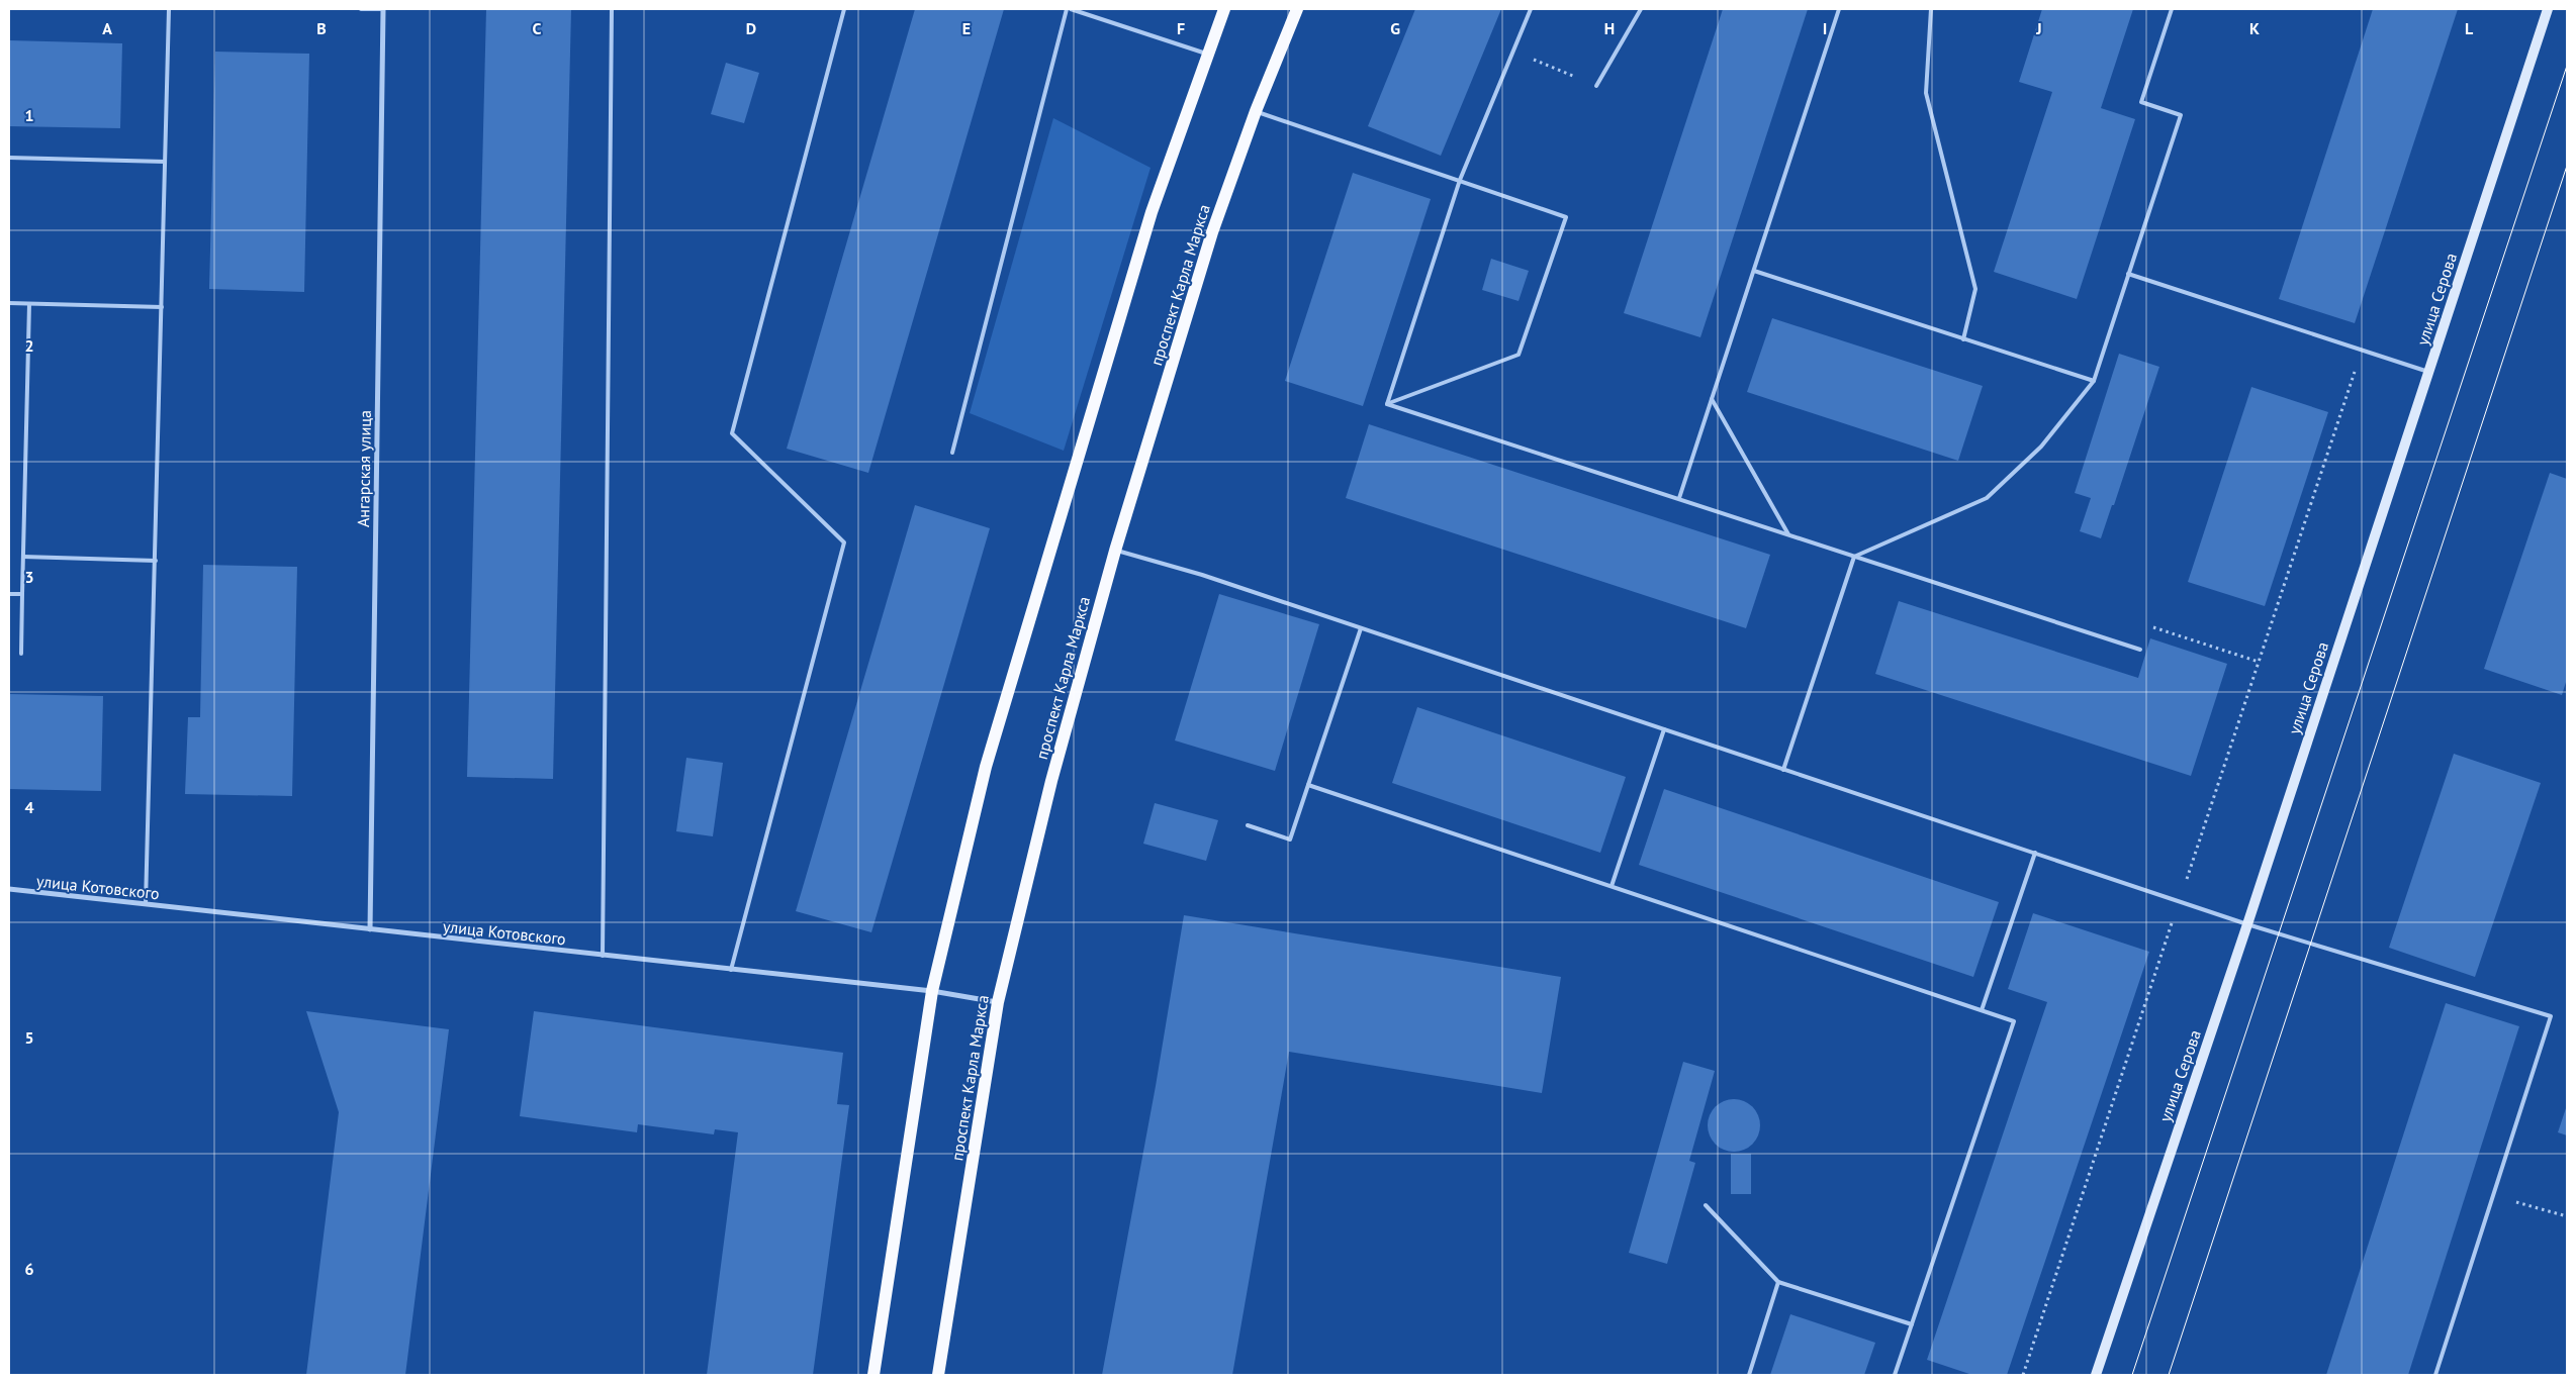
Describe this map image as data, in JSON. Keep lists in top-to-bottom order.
{
  "streets": {
    "main road": ["проспект Карла Маркса"],
    "street": ["улица Серова", "Ангарская улица", "улица Котовского"]
  },
  "crossings": [
    ["проспект Карла Маркса", "улица Котовского"],
    ["Ангарская улица", "улица Котовского"]
  ],
  "grid": {
    "columns": [
      "A",
      "B",
      "C",
      "D",
      "E",
      "F",
      "G",
      "H",
      "I",
      "J",
      "K",
      "L"
    ],
    "rows": [
      "1",
      "2",
      "3",
      "4",
      "5",
      "6"
    ]
  }
}
